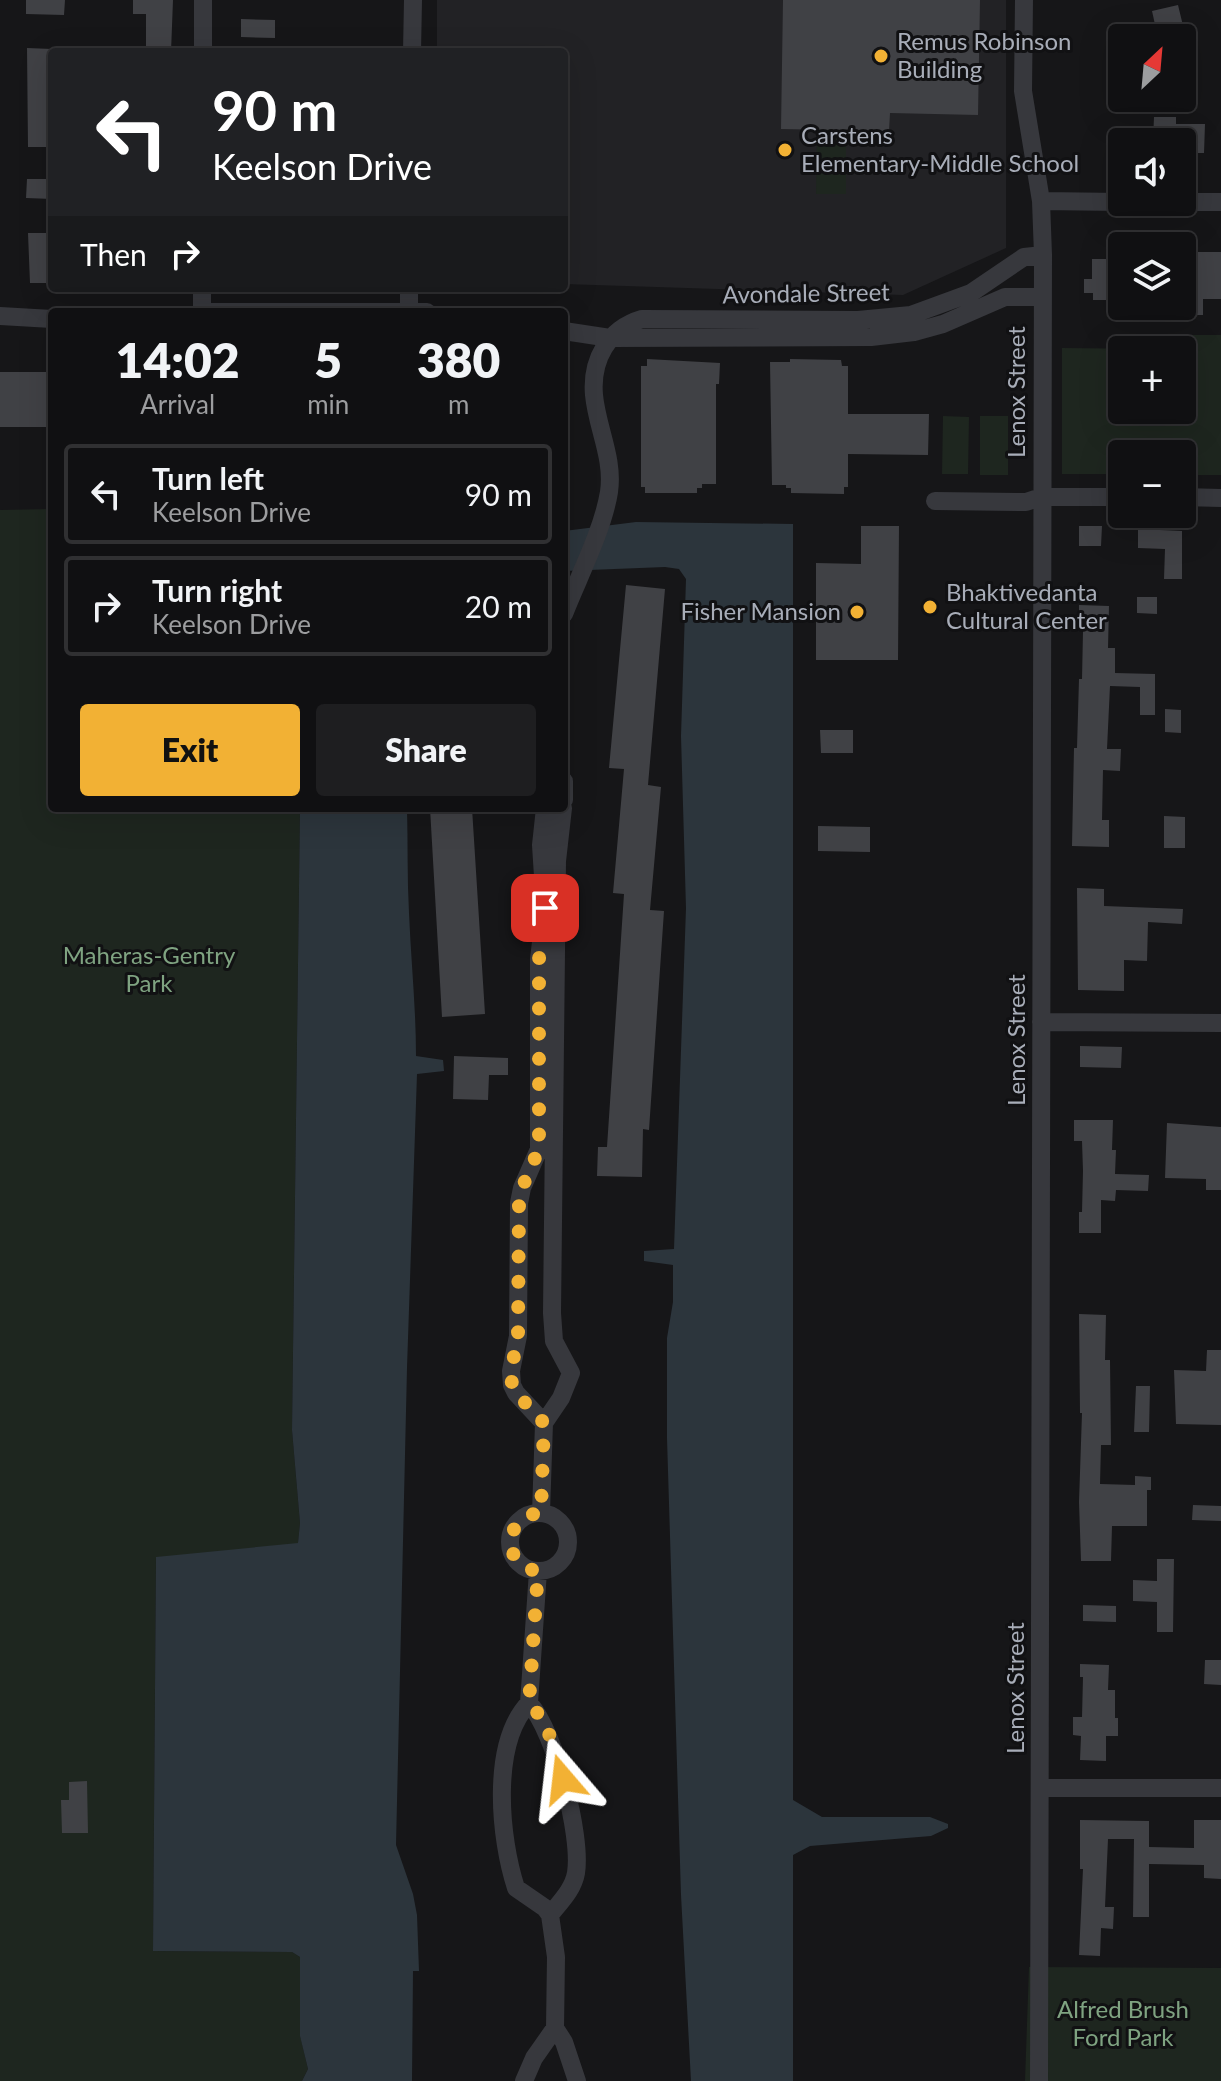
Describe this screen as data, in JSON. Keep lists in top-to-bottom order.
{
  "streets": {
    "street": ["Avondale Street", "Lenox Street"]
  },
  "crossings": [
    ["Avondale Street", "Lenox Street"]
  ],
  "parks": ["Maheras-Gentry Park", "Alfred Brush Ford Park"],
  "places": [
    "Remus Robinson Building",
    "Carstens Elementary-Middle School",
    "Bhaktivedanta Cultural Center",
    "Fisher Mansion"
  ],
  "north": "top right",
  "page": {
    "map_buttons": ["+", "−"],
    "turn": ["90 m", "Keelson Drive"],
    "then": "Then",
    "eta": [
      "14:02",
      "Arrival",
      "5",
      "min",
      "380",
      "m"
    ],
    "list": [
      {
        "name": "Turn left",
        "note": "Keelson Drive",
        "value": "90 m"
      },
      {
        "name": "Turn right",
        "note": "Keelson Drive",
        "value": "20 m"
      }
    ],
    "buttons": ["Exit", "Share"]
  }
}
